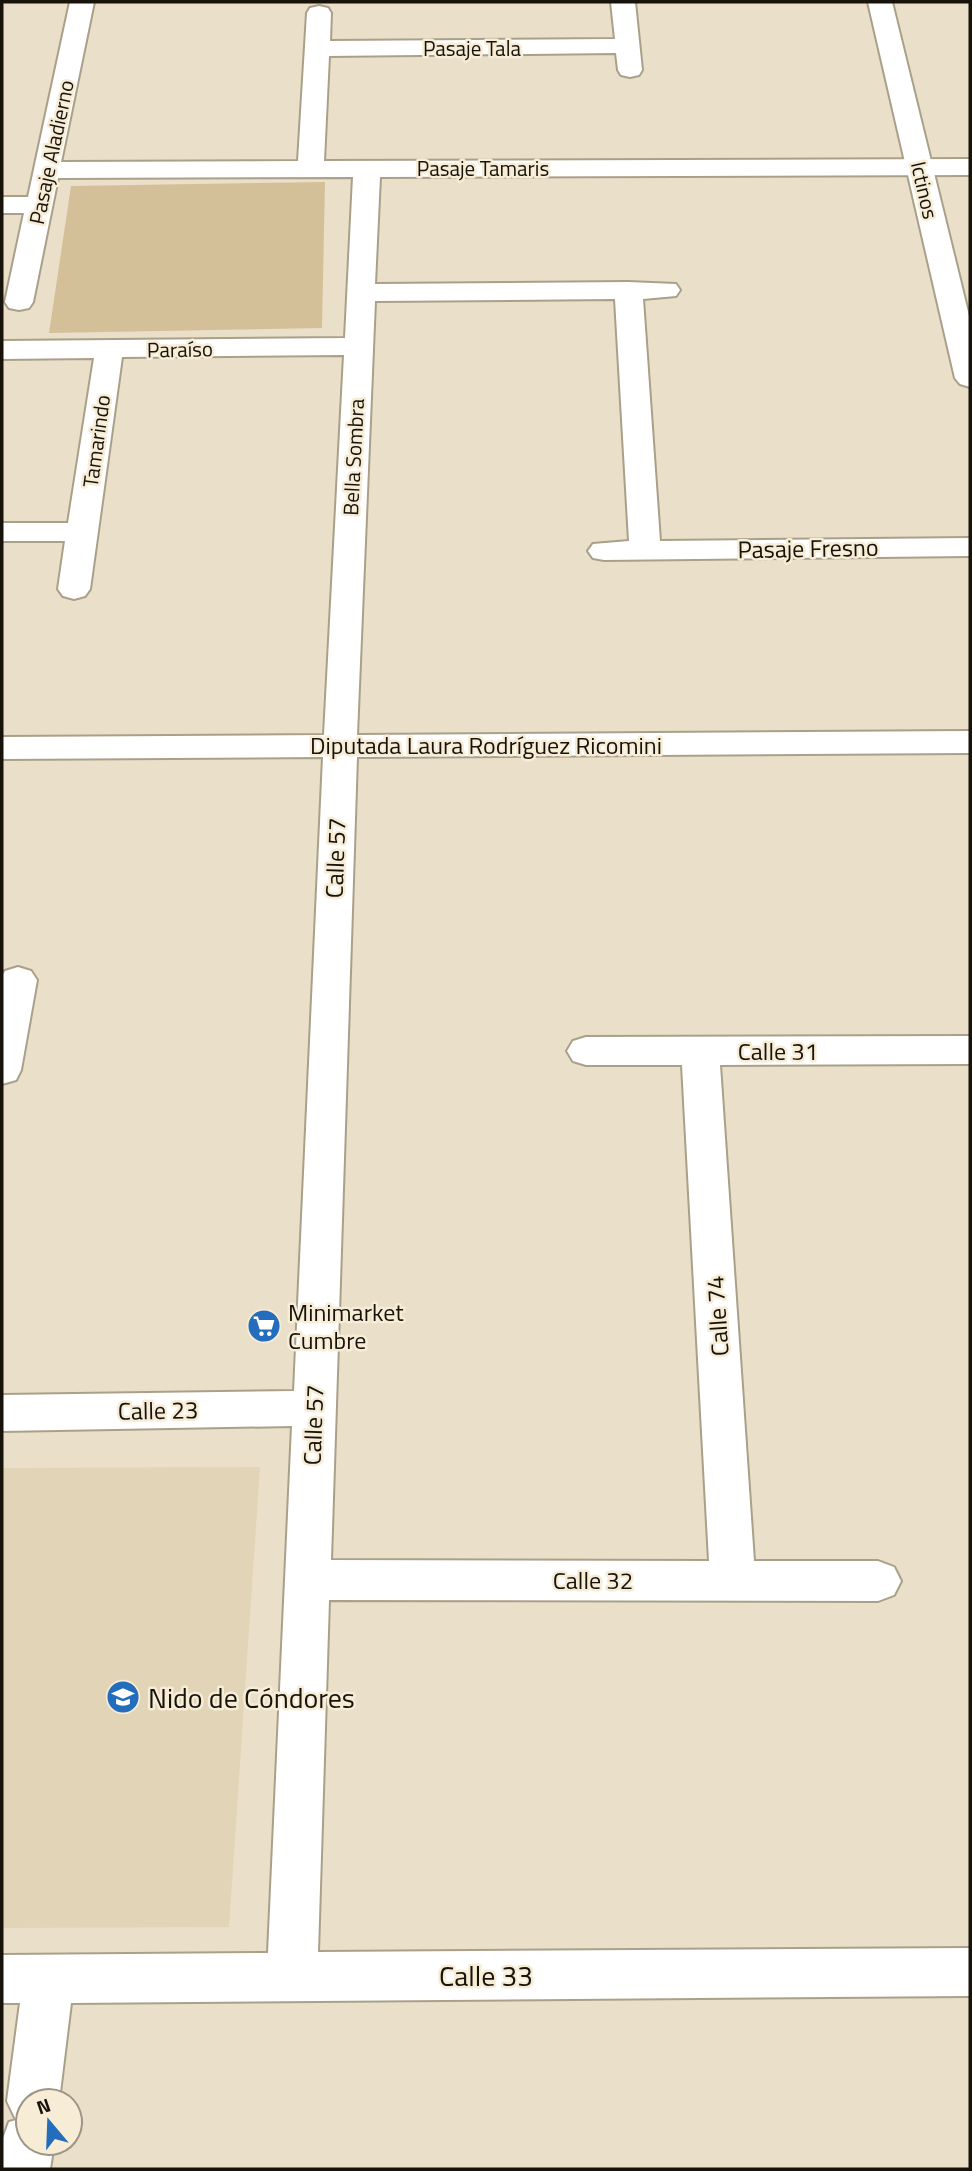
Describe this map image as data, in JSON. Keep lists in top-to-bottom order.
{
  "streets": {
    "street": [
      "Pasaje Tala",
      "Pasaje Aladierno",
      "Pasaje Tamaris",
      "Ictinos",
      "Paraíso",
      "Tamarindo",
      "Bella Sombra",
      "Pasaje Fresno",
      "Diputada Laura Rodríguez Ricomini",
      "Calle 57",
      "Calle 31",
      "Calle 74",
      "Calle 23",
      "Calle 32",
      "Calle 33"
    ]
  },
  "crossings": [
    ["Pasaje Aladierno", "Pasaje Tamaris"],
    ["Pasaje Tamaris", "Ictinos"],
    ["Pasaje Tamaris", "Bella Sombra"],
    ["Paraíso", "Tamarindo"],
    ["Paraíso", "Bella Sombra"],
    ["Bella Sombra", "Diputada Laura Rodríguez Ricomini"],
    ["Bella Sombra", "Calle 57"],
    ["Diputada Laura Rodríguez Ricomini", "Calle 57"],
    ["Calle 57", "Calle 23"],
    ["Calle 57", "Calle 32"],
    ["Calle 57", "Calle 33"],
    ["Calle 31", "Calle 74"],
    ["Calle 74", "Calle 32"]
  ],
  "places": {
    "supermarket": ["Minimarket Cumbre"],
    "school or university": ["Nido de Cóndores"]
  },
  "north": "top"
}
